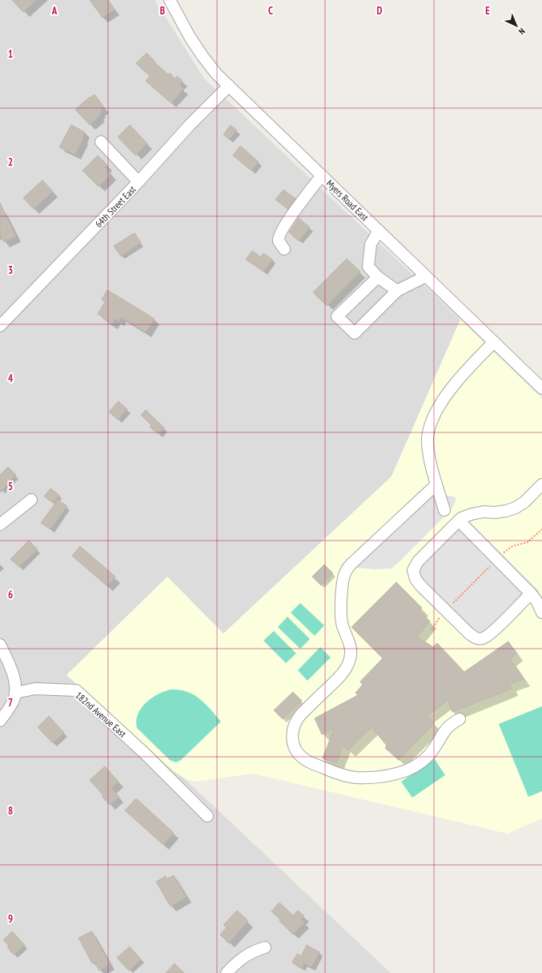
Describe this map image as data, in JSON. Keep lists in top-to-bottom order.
{
  "streets": {
    "street": ["Myers Road East", "64th Street East", "182nd Avenue East"]
  },
  "crossings": [
    ["Myers Road East", "64th Street East"]
  ],
  "north": "bottom right",
  "grid": {
    "columns": [
      "A",
      "B",
      "C",
      "D",
      "E"
    ],
    "rows": [
      "1",
      "2",
      "3",
      "4",
      "5",
      "6",
      "7",
      "8",
      "9"
    ]
  }
}
